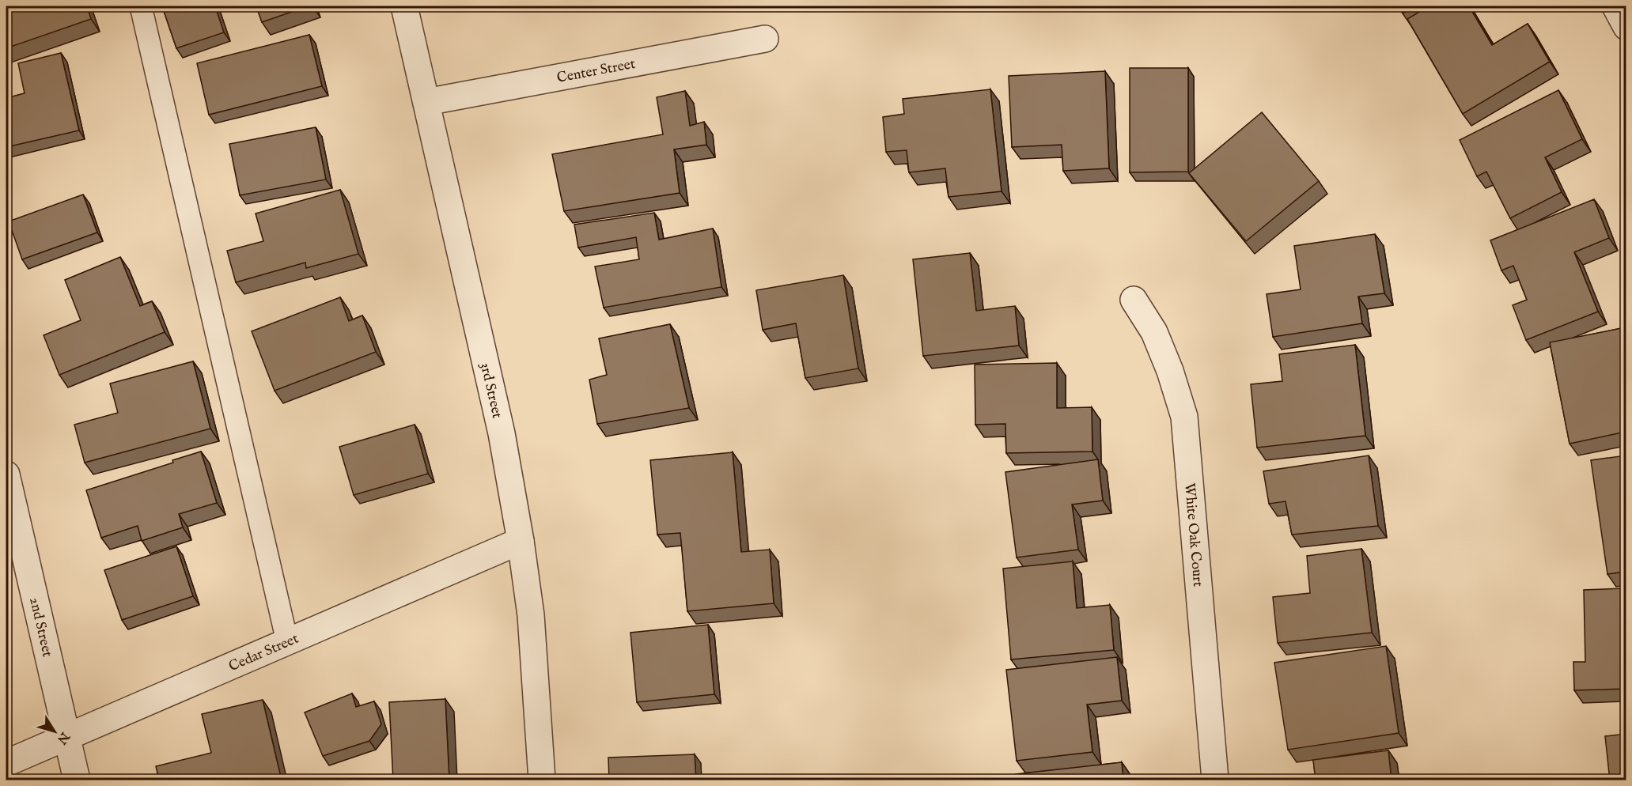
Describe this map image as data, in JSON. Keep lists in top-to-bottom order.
{
  "streets": {
    "street": [
      "Center Street",
      "3rd Street",
      "White Oak Court",
      "2nd Street",
      "Cedar Street"
    ]
  },
  "crossings": [
    ["Center Street", "3rd Street"],
    ["3rd Street", "Cedar Street"],
    ["2nd Street", "Cedar Street"]
  ],
  "north": "bottom right"
}
